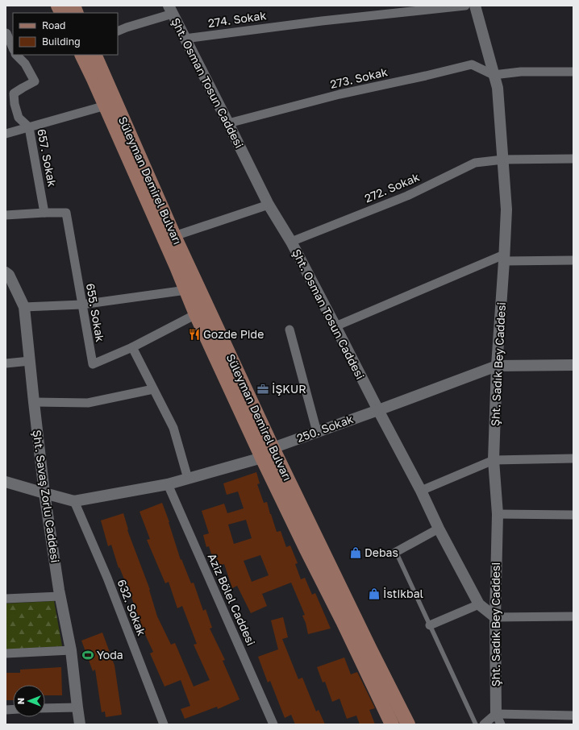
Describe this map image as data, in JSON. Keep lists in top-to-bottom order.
{
  "streets": {
    "main road": ["Süleyman Demirel Bulvarı"],
    "street": [
      "274. Sokak",
      "273. Sokak",
      "Şht. Osman Tosun Caddesi",
      "657. Sokak",
      "272. Sokak",
      "655. Sokak",
      "Şht. Sadık Bey Caddesi",
      "250. Sokak",
      "Şht. Savaş Zorlu Caddesi",
      "Aziz Bölel Caddesi",
      "632. Sokak"
    ]
  },
  "crossings": [
    ["274. Sokak", "Şht. Osman Tosun Caddesi"],
    ["273. Sokak", "Şht. Osman Tosun Caddesi"],
    ["273. Sokak", "Şht. Sadık Bey Caddesi"],
    ["Şht. Osman Tosun Caddesi", "272. Sokak"],
    ["Şht. Osman Tosun Caddesi", "Şht. Sadık Bey Caddesi"],
    ["Şht. Osman Tosun Caddesi", "250. Sokak"],
    ["657. Sokak", "655. Sokak"],
    ["Süleyman Demirel Bulvarı", "655. Sokak"],
    ["Süleyman Demirel Bulvarı", "250. Sokak"],
    ["272. Sokak", "Şht. Sadık Bey Caddesi"],
    ["Şht. Sadık Bey Caddesi", "250. Sokak"],
    ["250. Sokak", "Aziz Bölel Caddesi"],
    ["250. Sokak", "632. Sokak"]
  ],
  "places": {
    "restaurant": ["Gozde Pide"],
    "office": ["İŞKUR"],
    "shop": ["Debas", "İstikbal"],
    "sports": ["Yoda"]
  },
  "legend": ["Road", "Building"],
  "north": "left"
}
